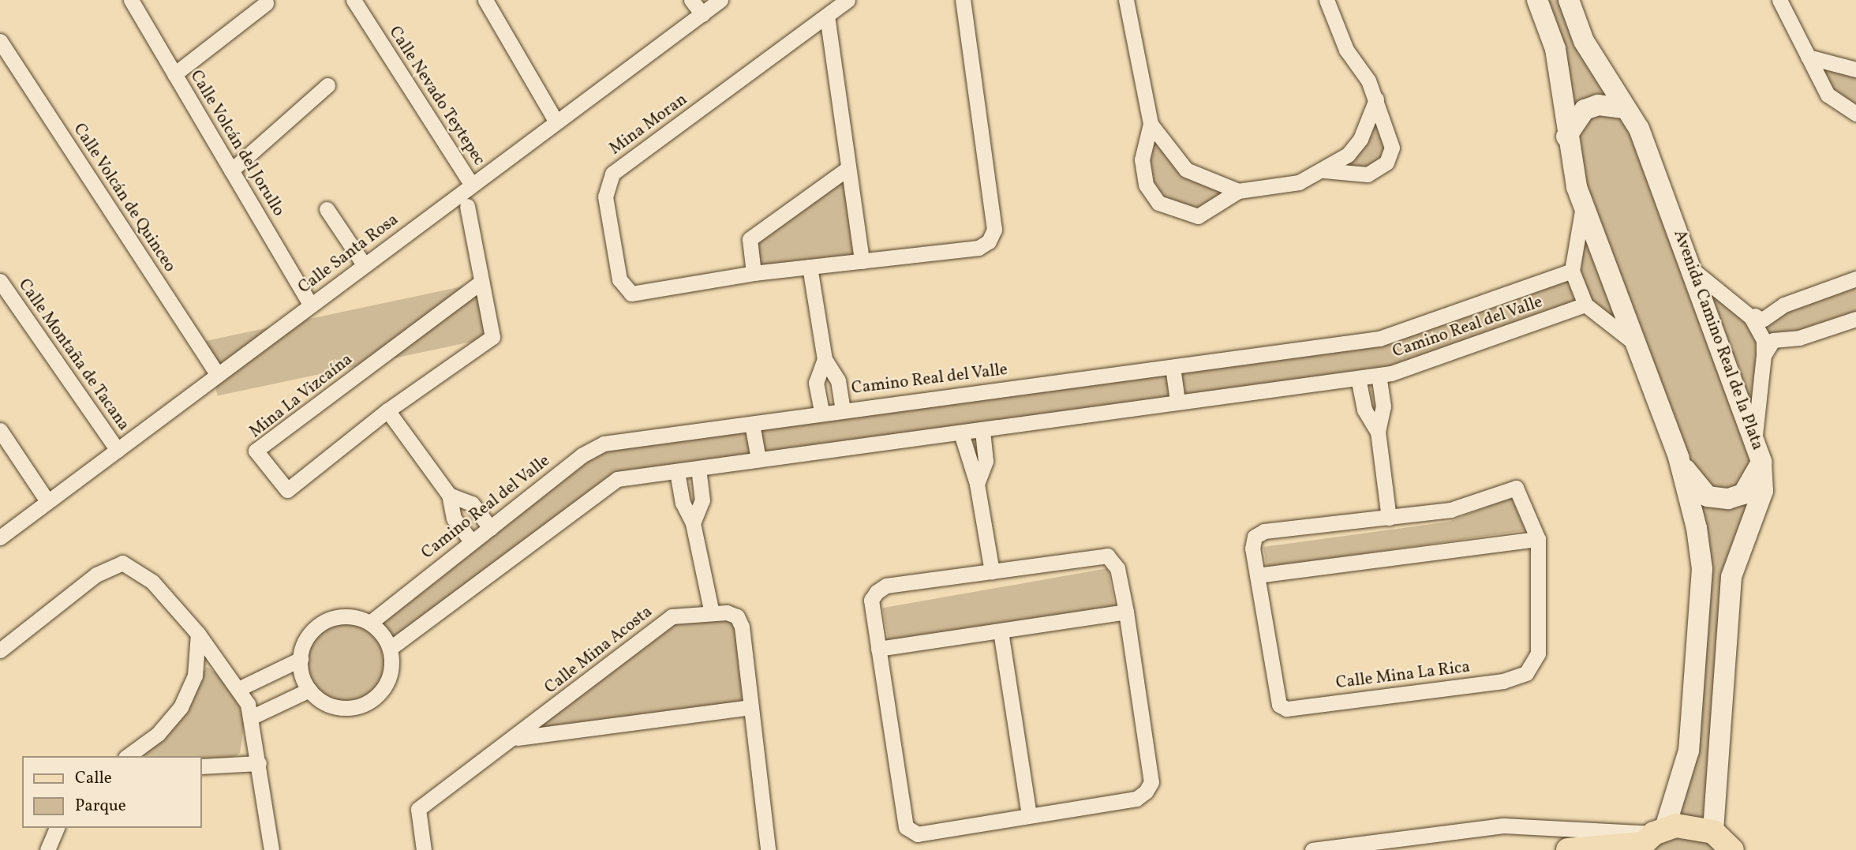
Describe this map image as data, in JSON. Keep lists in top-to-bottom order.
{
  "streets": {
    "main road": ["Avenida Camino Real de la Plata"],
    "street": [
      "Calle Nevado Teytepec",
      "Mina Moran",
      "Calle Volcán del Jorullo",
      "Calle Volcán de Quinceo",
      "Calle Santa Rosa",
      "Camino Real del Valle",
      "Calle Montaña de Tacana",
      "Mina La Vizcaína",
      "Calle Mina Acosta",
      "Calle Mina La Rica"
    ]
  },
  "crossings": [
    ["Calle Nevado Teytepec", "Calle Santa Rosa"],
    ["Calle Volcán del Jorullo", "Calle Santa Rosa"],
    ["Calle Volcán de Quinceo", "Calle Santa Rosa"],
    ["Calle Santa Rosa", "Calle Montaña de Tacana"]
  ],
  "legend": ["Calle", "Parque"]
}
